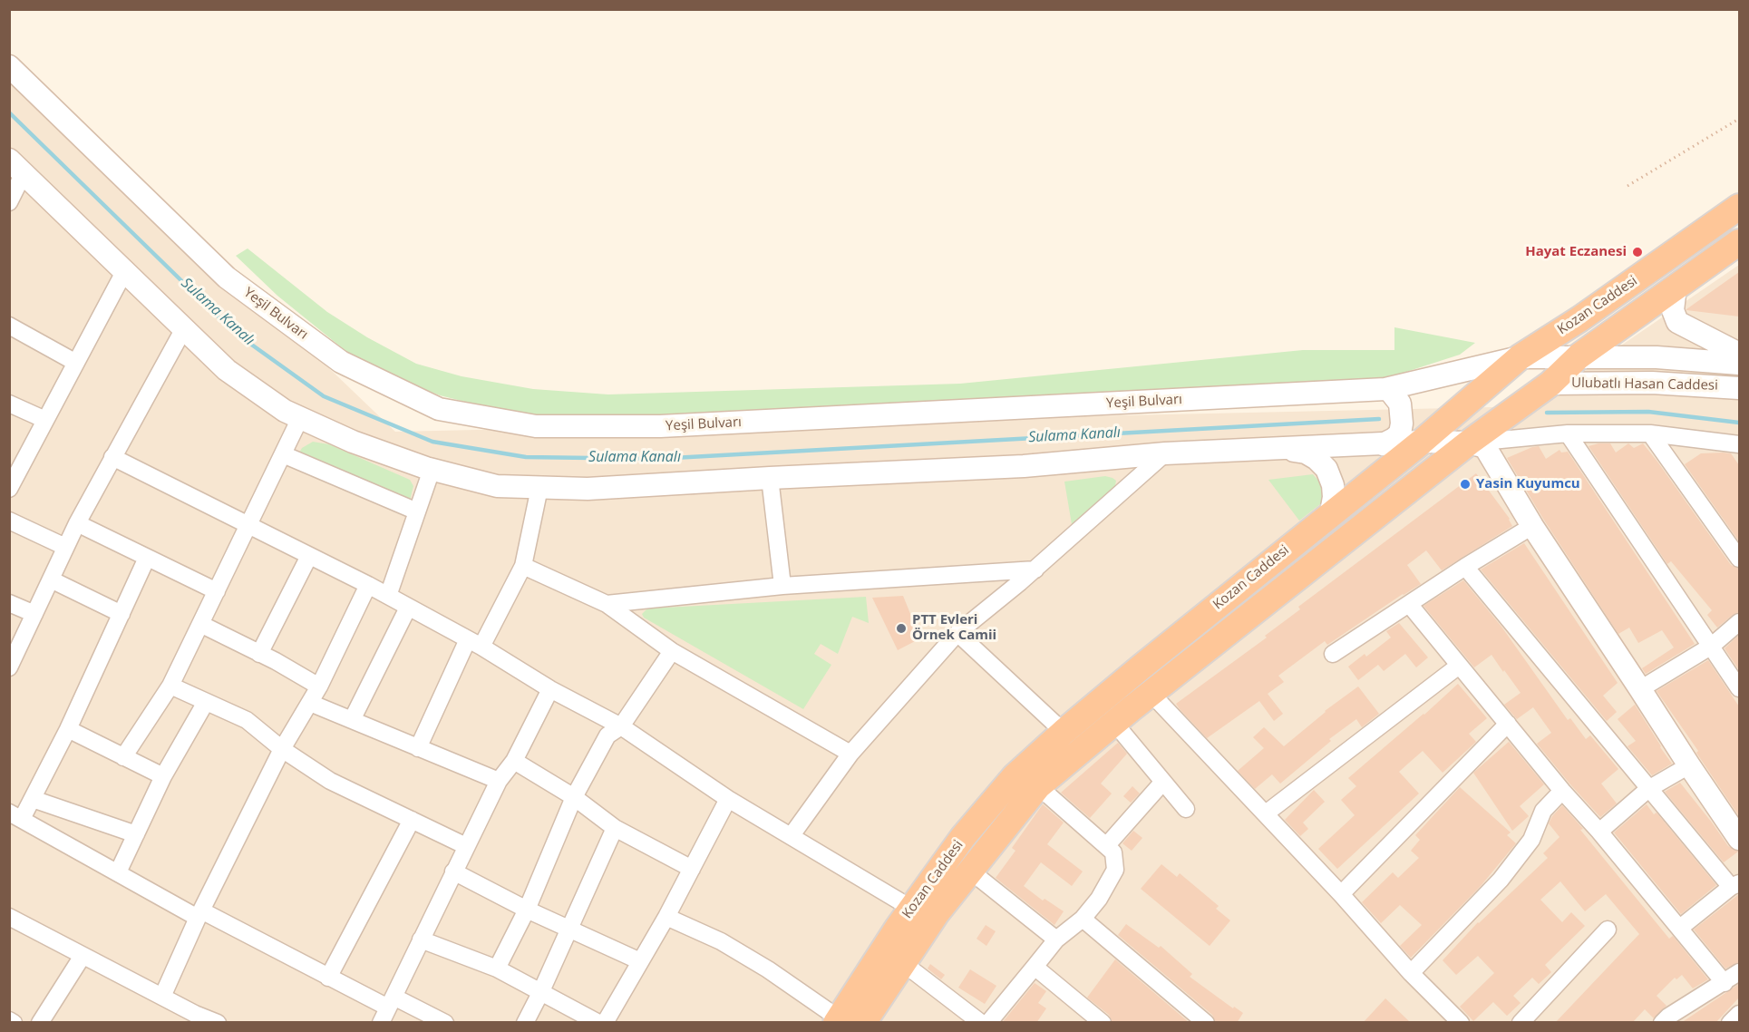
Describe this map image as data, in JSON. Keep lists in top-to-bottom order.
{
  "streets": {
    "highway": ["Kozan Caddesi"],
    "main road": ["Yeşil Bulvarı", "Ulubatlı Hasan Caddesi"]
  },
  "crossings": [
    ["Kozan Caddesi", "Yeşil Bulvarı"],
    ["Kozan Caddesi", "Ulubatlı Hasan Caddesi"]
  ],
  "water": ["Sulama Kanalı"],
  "places": ["Hayat Eczanesi", "Yasin Kuyumcu", "PTT Evleri Örnek Camii"]
}
